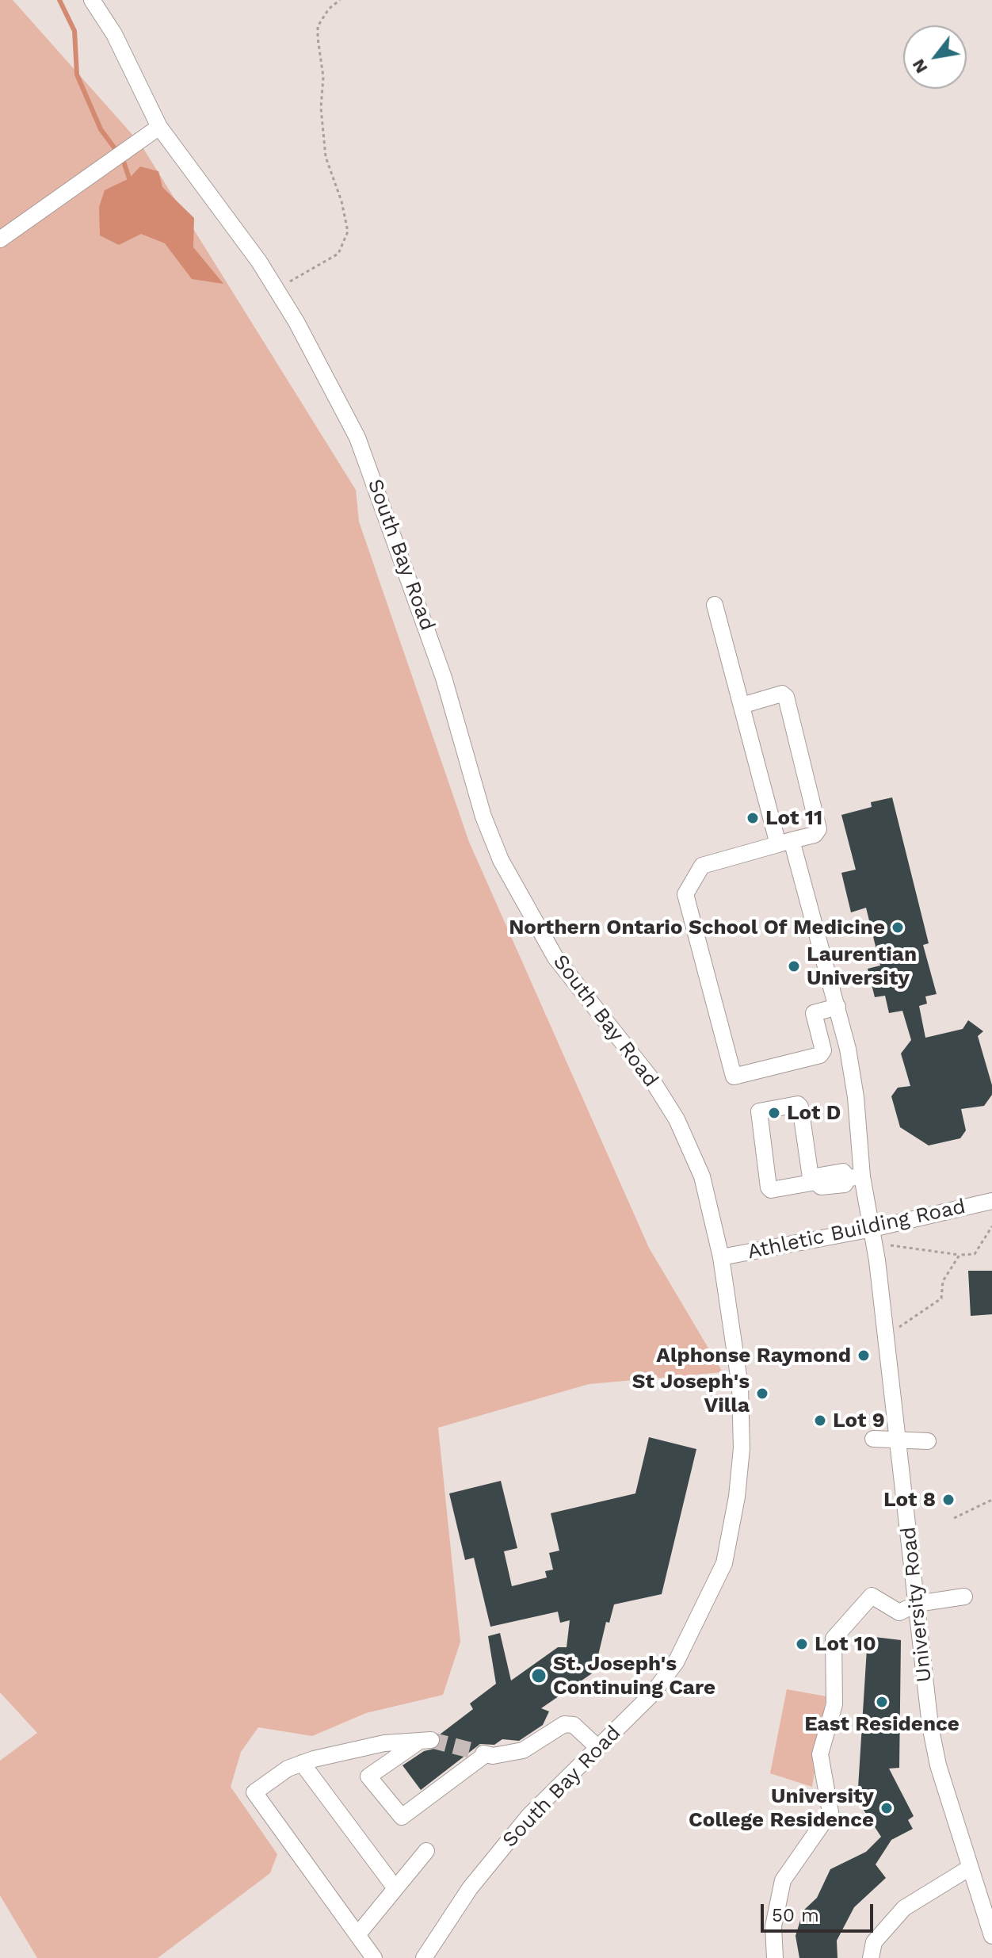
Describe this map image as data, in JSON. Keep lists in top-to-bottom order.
{
  "streets": {
    "street": ["South Bay Road", "Athletic Building Road", "University Road"]
  },
  "crossings": [
    ["South Bay Road", "Athletic Building Road"],
    ["Athletic Building Road", "University Road"]
  ],
  "places": [
    "Lot 11",
    "Northern Ontario School Of Medicine",
    "Laurentian University",
    "Lot D",
    "Alphonse Raymond",
    "St Joseph's Villa",
    "Lot 9",
    "Lot 8",
    "Lot 10",
    "St. Joseph's Continuing Care",
    "East Residence",
    "University College Residence"
  ],
  "scale_bar": "50 m",
  "north": "bottom left"
}
